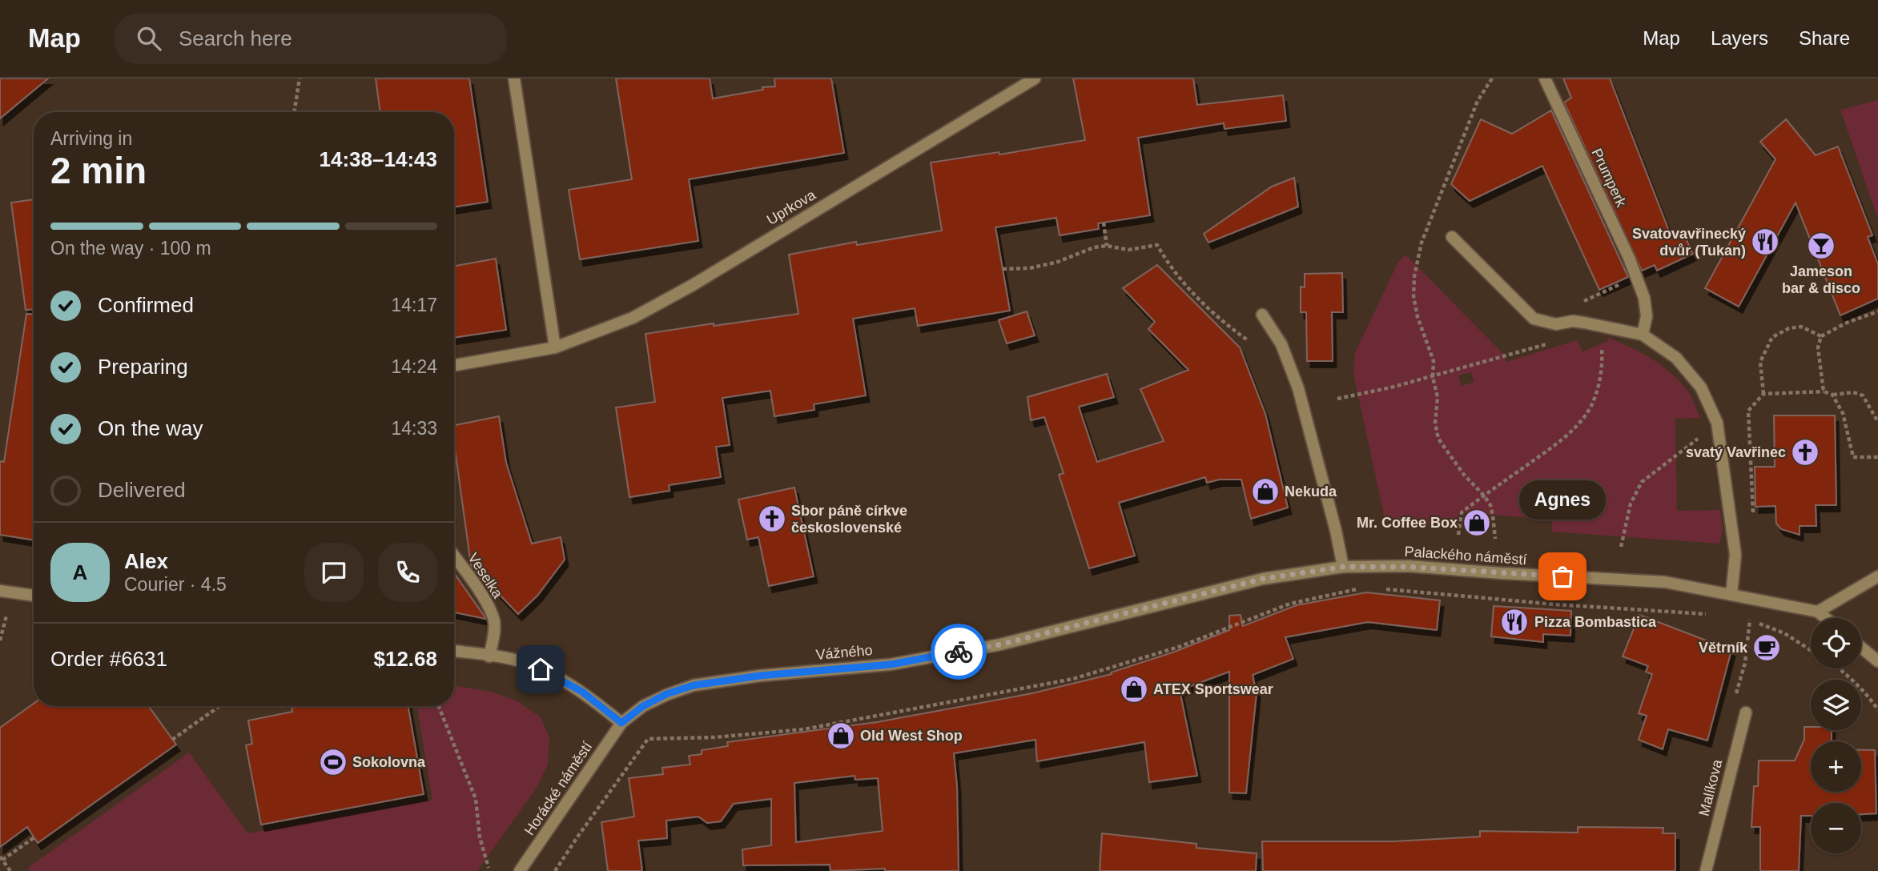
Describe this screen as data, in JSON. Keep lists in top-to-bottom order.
{
  "streets": {
    "street": [
      "Prumperk",
      "Uprkova",
      "Palackého náměstí",
      "Veselka",
      "Vážného",
      "Malíkova",
      "Horácké náměstí"
    ]
  },
  "crossings": [
    ["Palackého náměstí", "Vážného"],
    ["Vážného", "Horácké náměstí"]
  ],
  "places": {
    "restaurant": ["Svatovavřinecký dvůr (Tukan)", "Pizza Bombastica"],
    "bar": ["Jameson bar & disco"],
    "church": ["svatý Vavřinec", "Sbor páně církve československé"],
    "shop": [
      "Nekuda",
      "Mr. Coffee Box",
      "ATEX Sportswear",
      "Old West Shop"
    ],
    "other": ["Agnes"],
    "cafe": ["Větrník"],
    "sports": ["Sokolovna"]
  },
  "page": {
    "header": "Map",
    "search": "Search here",
    "nav": ["Map", "Layers", "Share"],
    "heading": ["2 min", "Arriving in", "14:38–14:43"],
    "panel": [
      "Alex",
      "Courier · 4.5",
      "Order #6631",
      "$12.68"
    ],
    "bar": "On the way · 100 m",
    "list": [
      ["Confirmed", "14:17"],
      ["Preparing", "14:24"],
      ["On the way", "14:33"],
      "Delivered"
    ],
    "bubble": "Agnes",
    "round": "A",
    "map_buttons": ["+", "−"]
  }
}
